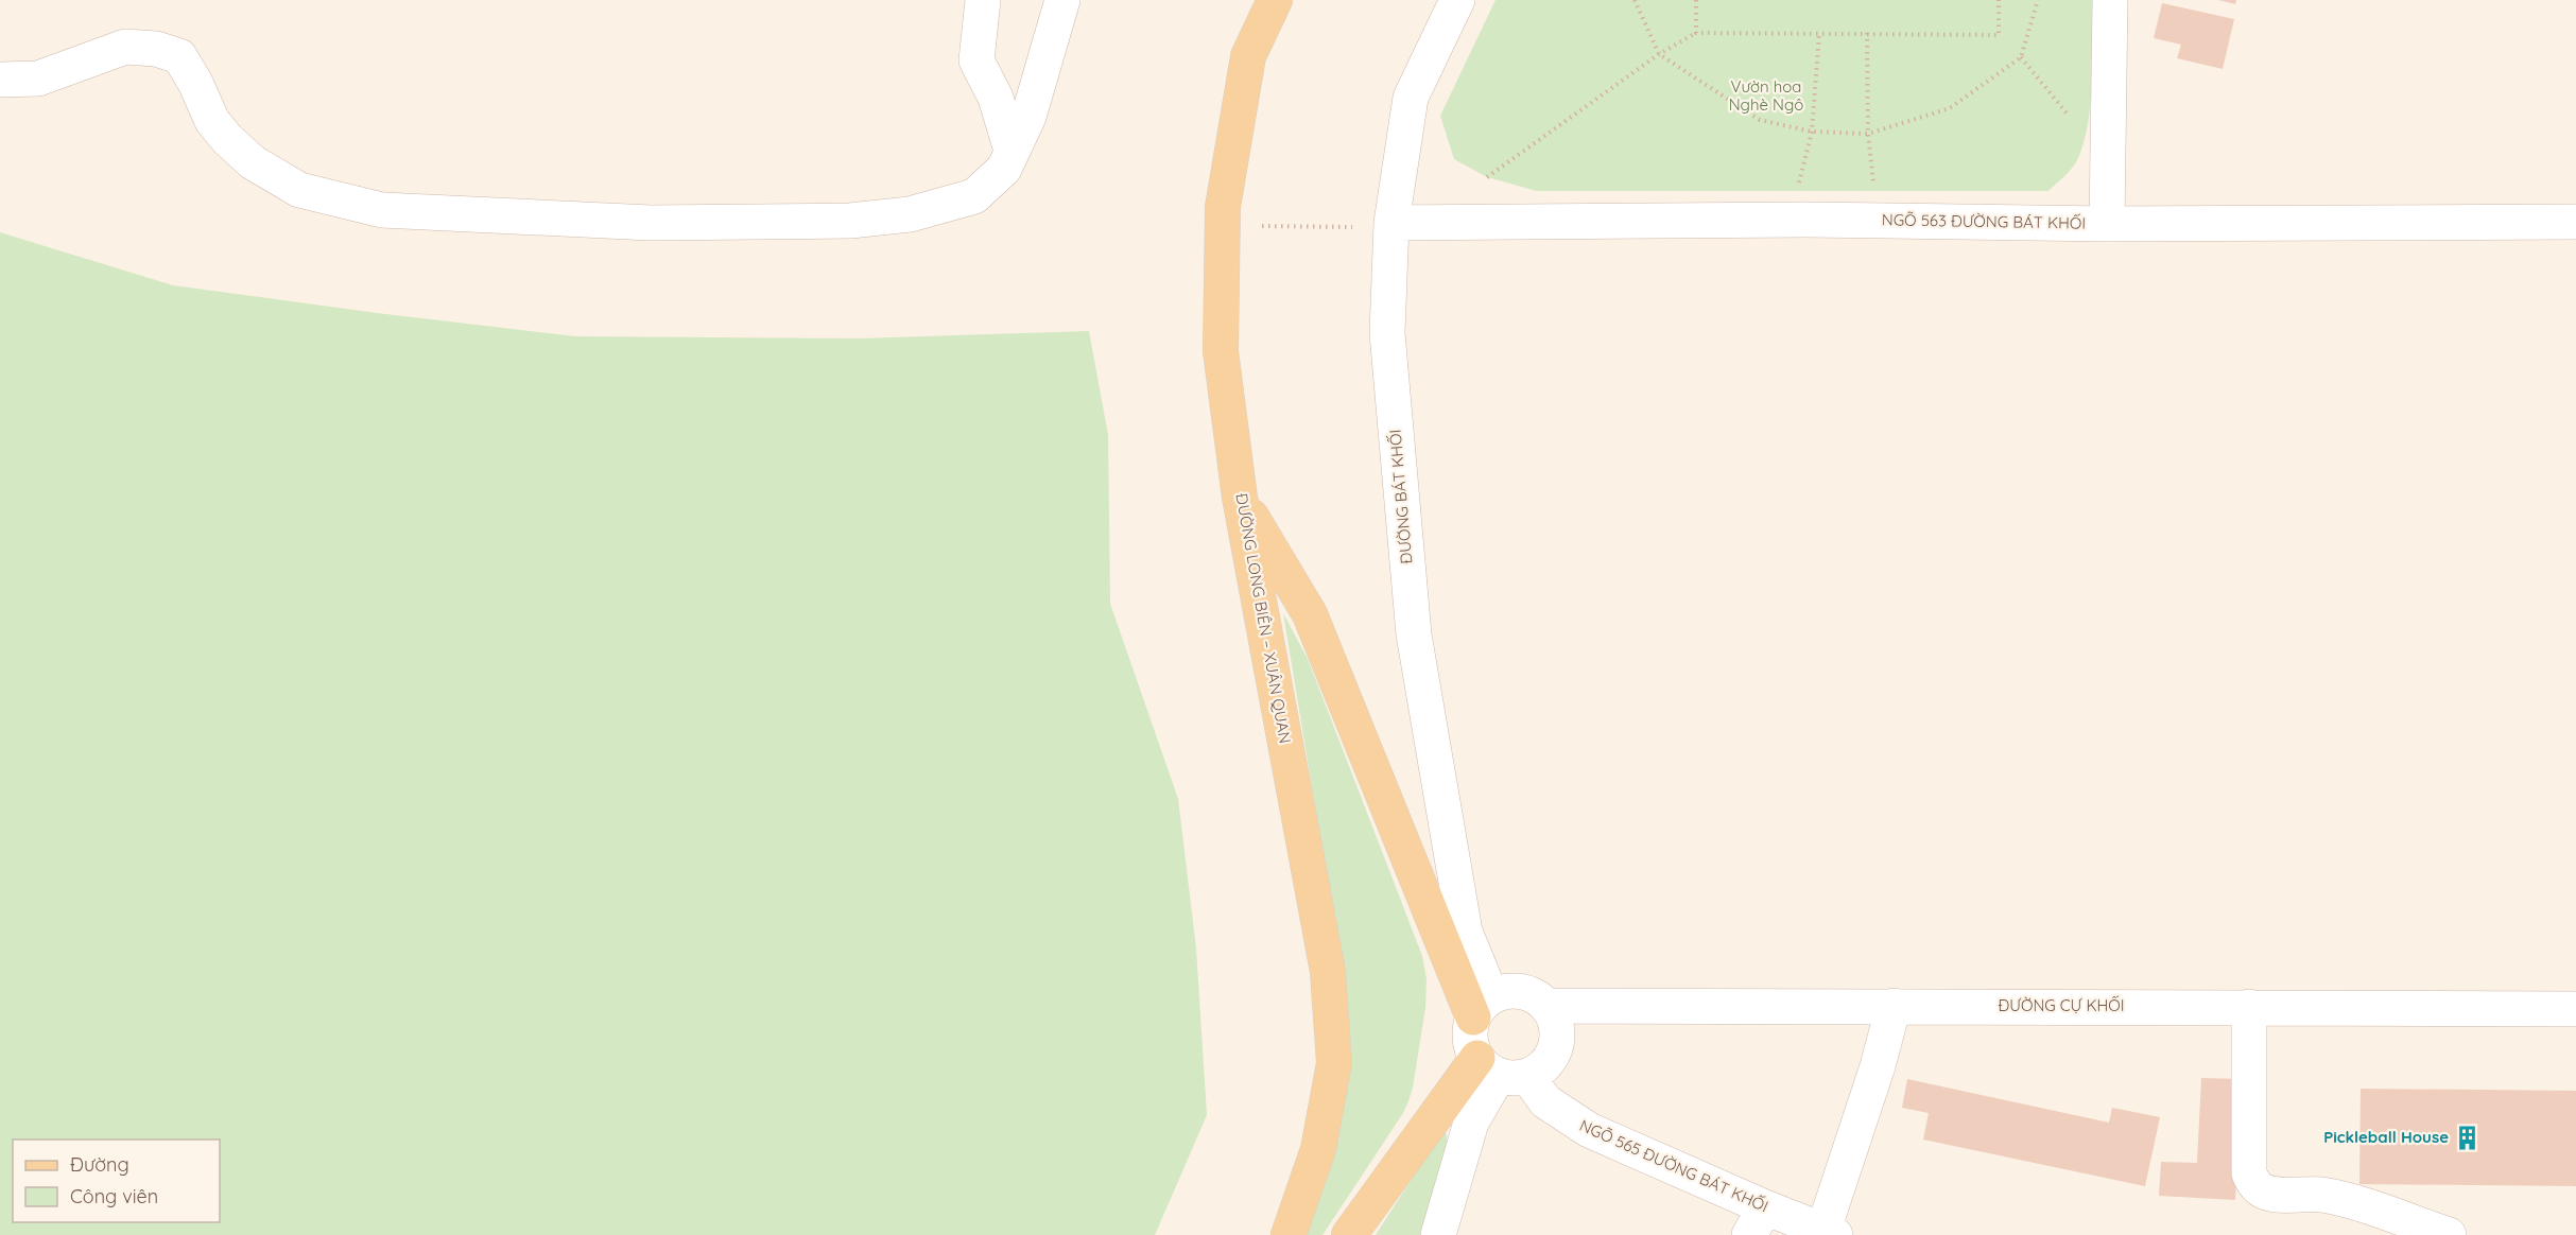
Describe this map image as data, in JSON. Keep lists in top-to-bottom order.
{
  "streets": {
    "main road": ["ĐƯỜNG LONG BIÊN – XUÂN QUAN"],
    "street": [
      "NGÕ 563 ĐƯỜNG BÁT KHỐI",
      "ĐƯỜNG BÁT KHỐI",
      "ĐƯỜNG CỰ KHỐI",
      "NGÕ 565 ĐƯỜNG BÁT KHỐI"
    ]
  },
  "crossings": [
    ["NGÕ 563 ĐƯỜNG BÁT KHỐI", "ĐƯỜNG BÁT KHỐI"],
    ["ĐƯỜNG BÁT KHỐI", "ĐƯỜNG CỰ KHỐI"],
    ["ĐƯỜNG BÁT KHỐI", "NGÕ 565 ĐƯỜNG BÁT KHỐI"],
    ["ĐƯỜNG CỰ KHỐI", "NGÕ 565 ĐƯỜNG BÁT KHỐI"]
  ],
  "parks": ["Vườn hoa Nghè Ngô"],
  "places": {
    "building": ["Pickleball House"]
  },
  "legend": ["Đường", "Công viên"]
}
